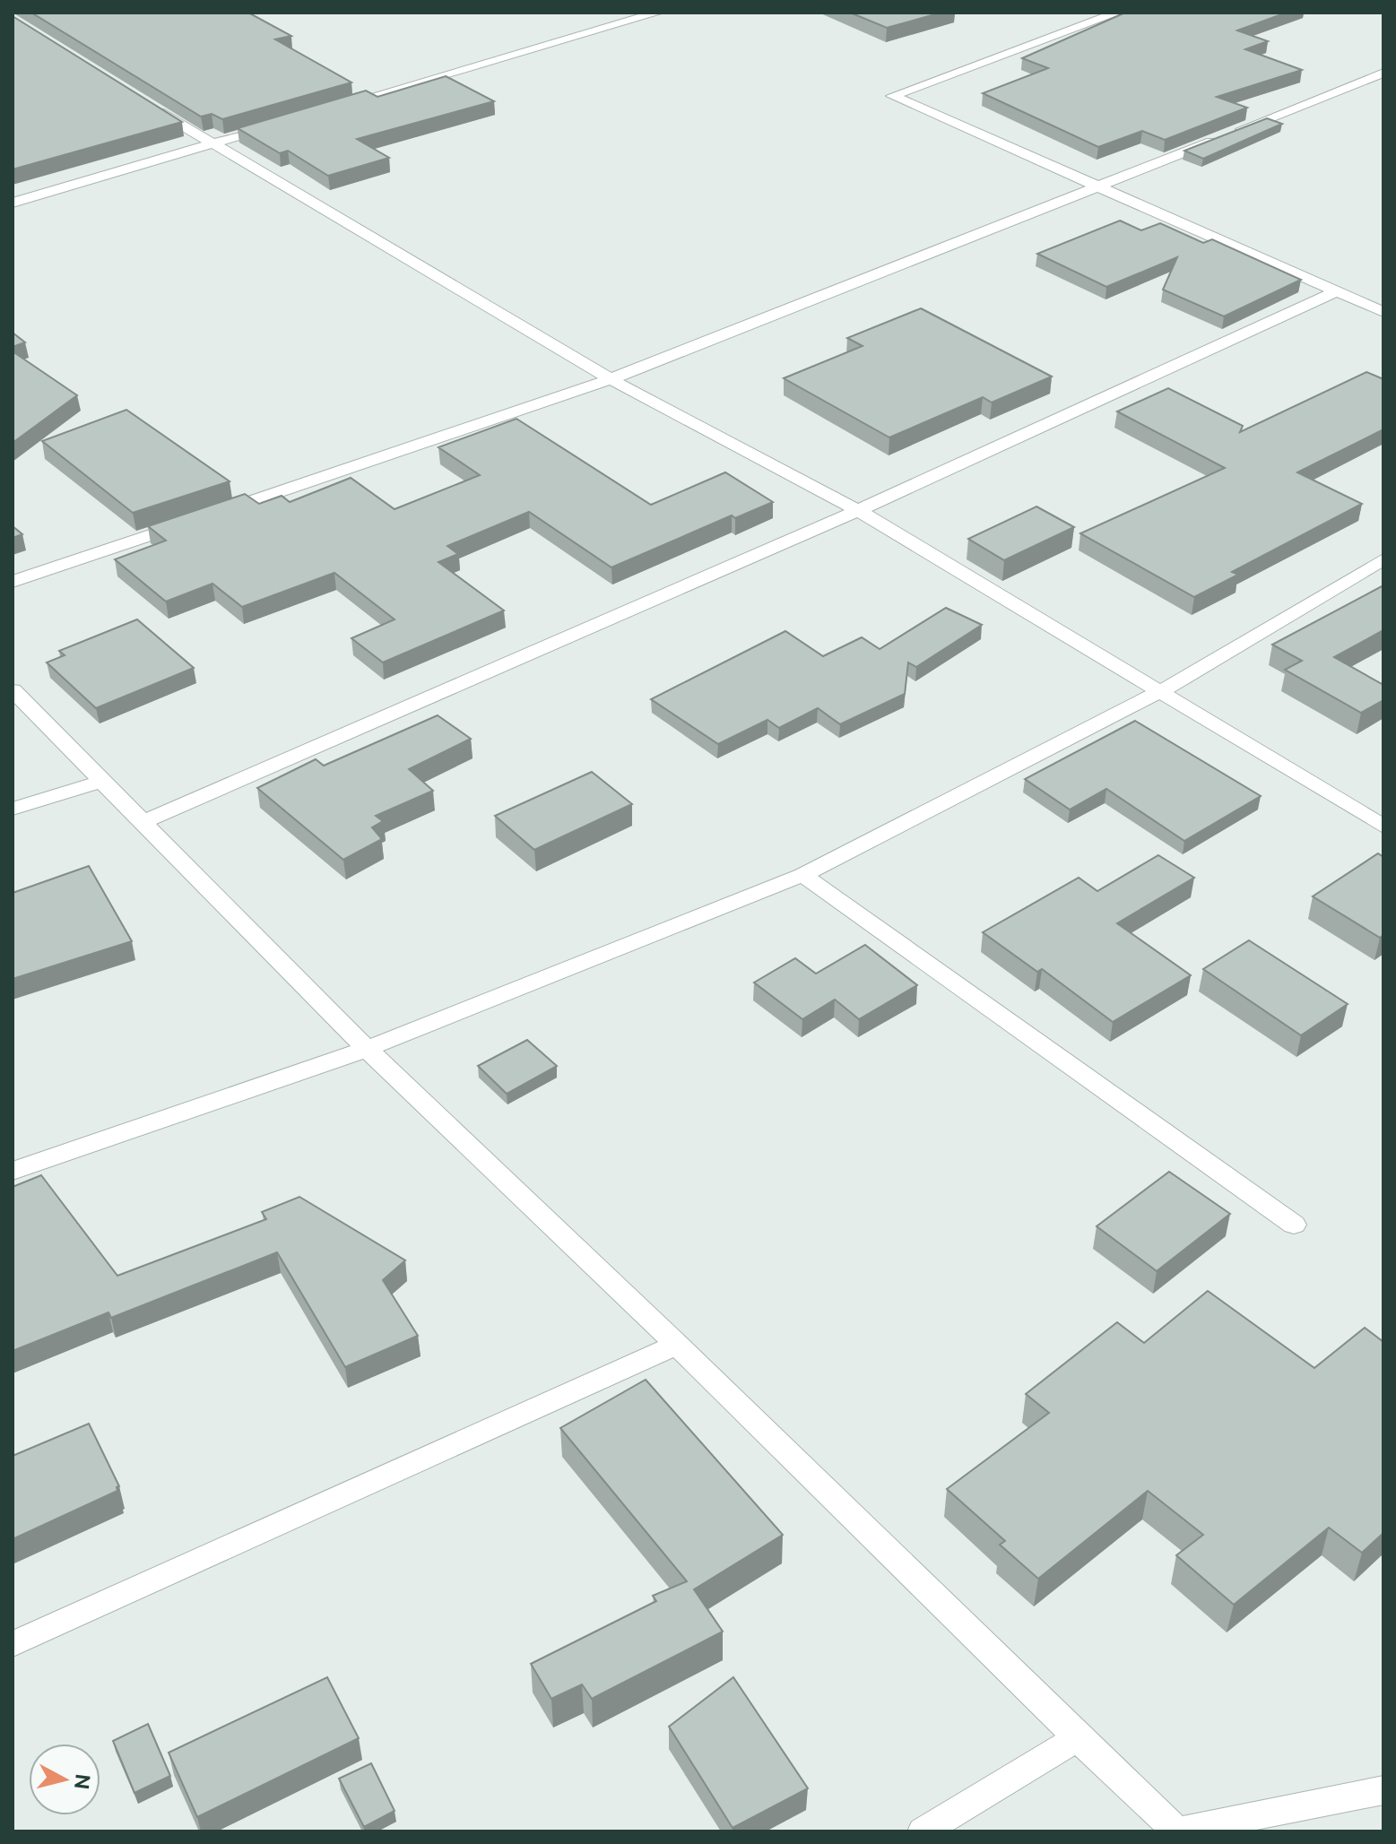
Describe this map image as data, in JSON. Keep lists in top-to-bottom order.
{
  "north": "right"
}
